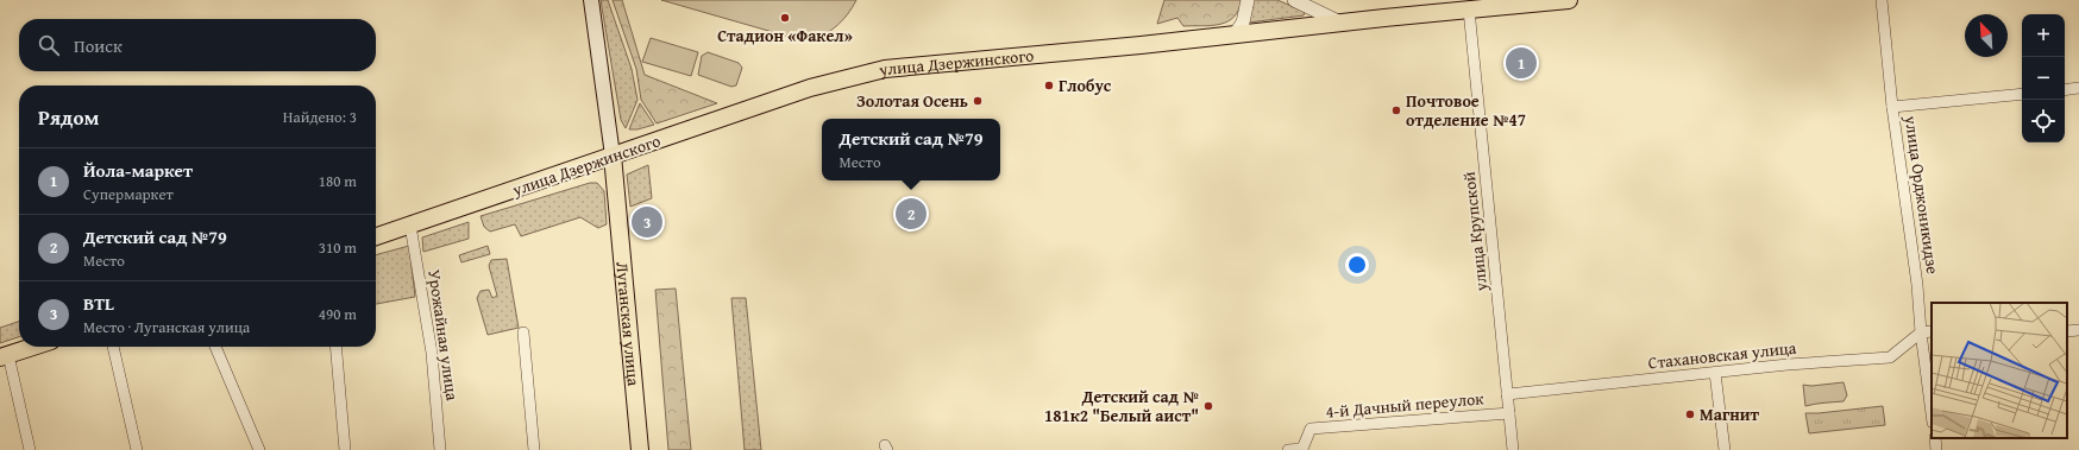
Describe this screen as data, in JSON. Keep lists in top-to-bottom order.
{
  "streets": {
    "main road": ["улица Дзержинского", "Луганская улица"],
    "street": [
      "улица Орджоникидзе",
      "улица Крупской",
      "Урожайная улица",
      "Стахановская улица",
      "4-й Дачный переулок"
    ]
  },
  "crossings": [
    ["улица Дзержинского", "улица Крупской"],
    ["улица Дзержинского", "Луганская улица"],
    ["улица Дзержинского", "Урожайная улица"],
    ["улица Орджоникидзе", "Стахановская улица"],
    ["улица Крупской", "Стахановская улица"],
    ["улица Крупской", "4-й Дачный переулок"]
  ],
  "places": [
    "Стадион «Факел»",
    "Глобус",
    "Золотая Осень",
    "Почтовое отделение №47",
    "Детский сад № 181к2 \"Белый аист\"",
    "Магнит"
  ],
  "north": "top left",
  "page": {
    "map_buttons": ["+", "−"],
    "search": "Поиск",
    "pins": ["1", "2", "3"],
    "heading": ["Рядом", "Найдено: 3"],
    "popup": ["Детский сад №79", "Место"],
    "list": [
      {
        "mark": "1",
        "name": "Йола-маркет",
        "note": "Супермаркет",
        "value": "180 m"
      },
      {
        "mark": "2",
        "name": "Детский сад №79",
        "note": "Место",
        "value": "310 m"
      },
      {
        "mark": "3",
        "name": "BTL",
        "note": "Место · Луганская улица",
        "value": "490 m"
      }
    ]
  }
}
